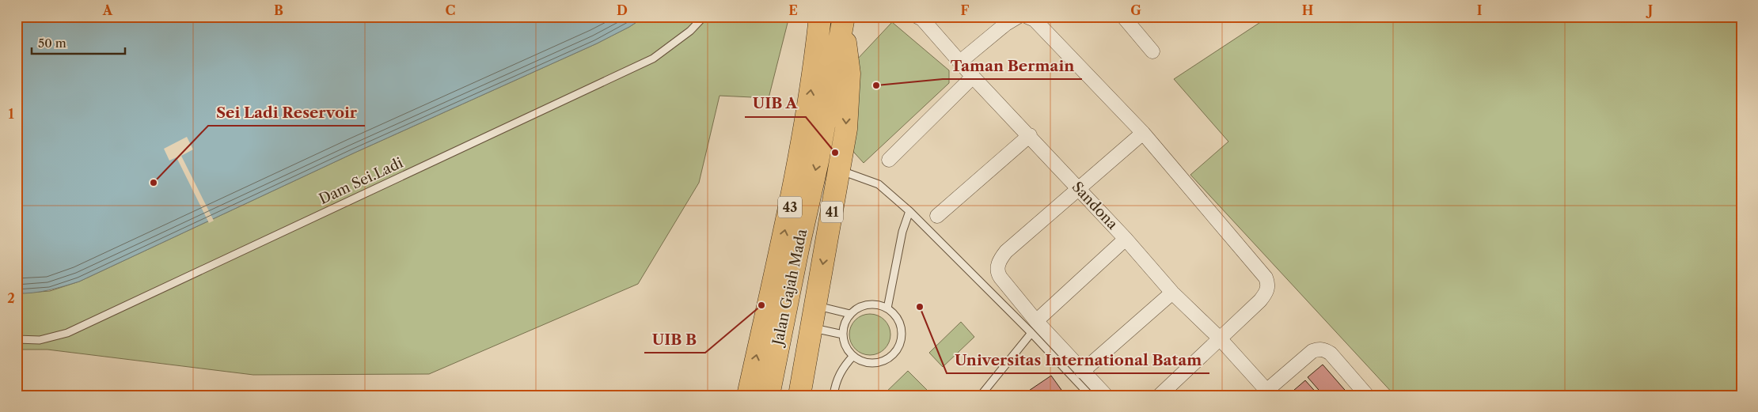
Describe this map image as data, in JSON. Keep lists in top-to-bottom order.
{
  "streets": {
    "highway": ["43", "41", "Jalan Gajah Mada"],
    "street": ["Sandona"],
    "lane": ["Dam Sei.Ladi"]
  },
  "crossings": [
    ["41", "Jalan Gajah Mada"]
  ],
  "places": [
    "Taman Bermain",
    "UIB A",
    "Sei Ladi Reservoir",
    "UIB B",
    "Universitas International Batam"
  ],
  "scale_bar": "50 m",
  "grid": {
    "columns": [
      "A",
      "B",
      "C",
      "D",
      "E",
      "F",
      "G",
      "H",
      "I",
      "J"
    ],
    "rows": ["1", "2"]
  }
}
